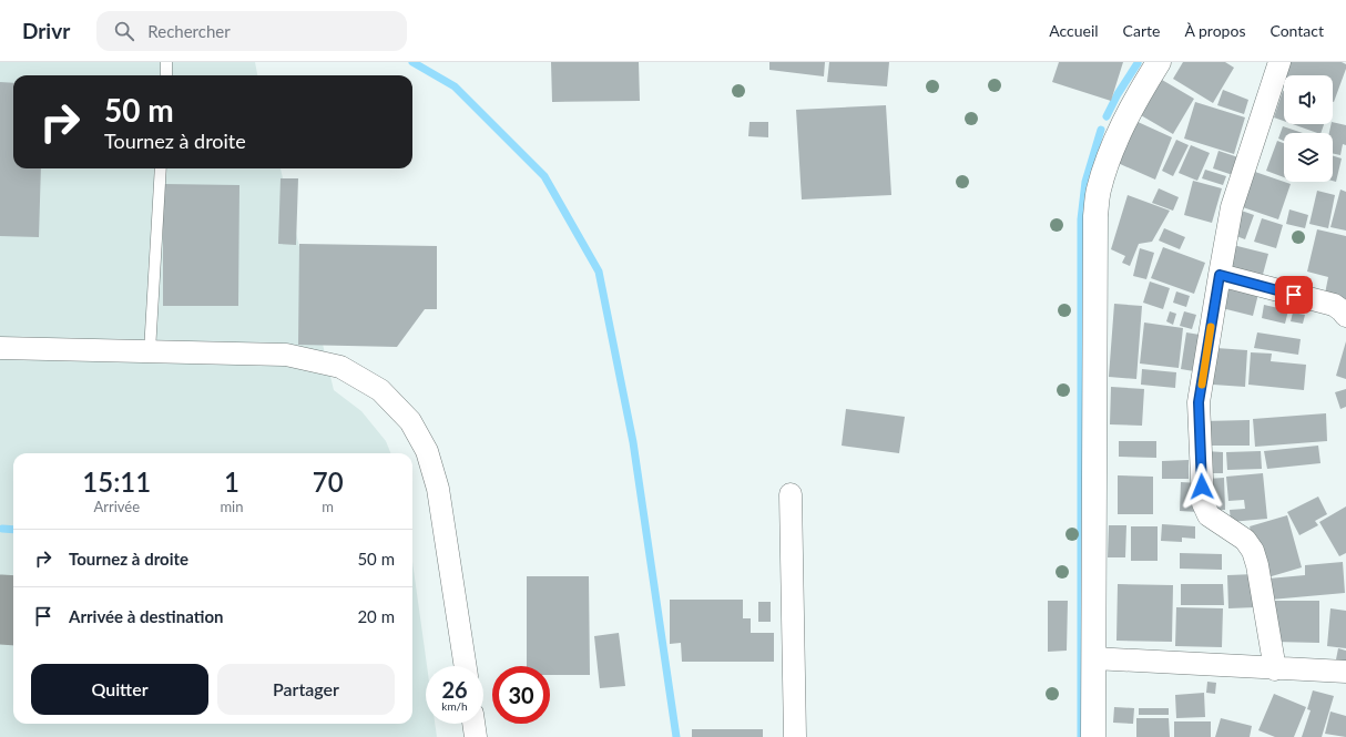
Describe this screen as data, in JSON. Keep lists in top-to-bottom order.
{
  "page": {
    "header": "Drivr",
    "search": "Rechercher",
    "nav": [
      "Accueil",
      "Carte",
      "À propos",
      "Contact"
    ],
    "turn": ["50 m", "Tournez à droite"],
    "eta": [
      "15:11",
      "Arrivée",
      "1",
      "min",
      "70",
      "m"
    ],
    "list": [
      {
        "name": "Tournez à droite",
        "value": "50 m"
      },
      {
        "name": "Arrivée à destination",
        "value": "20 m"
      }
    ],
    "buttons": ["Quitter", "Partager"],
    "speed": "26 km/h",
    "limit": "30"
  }
}
